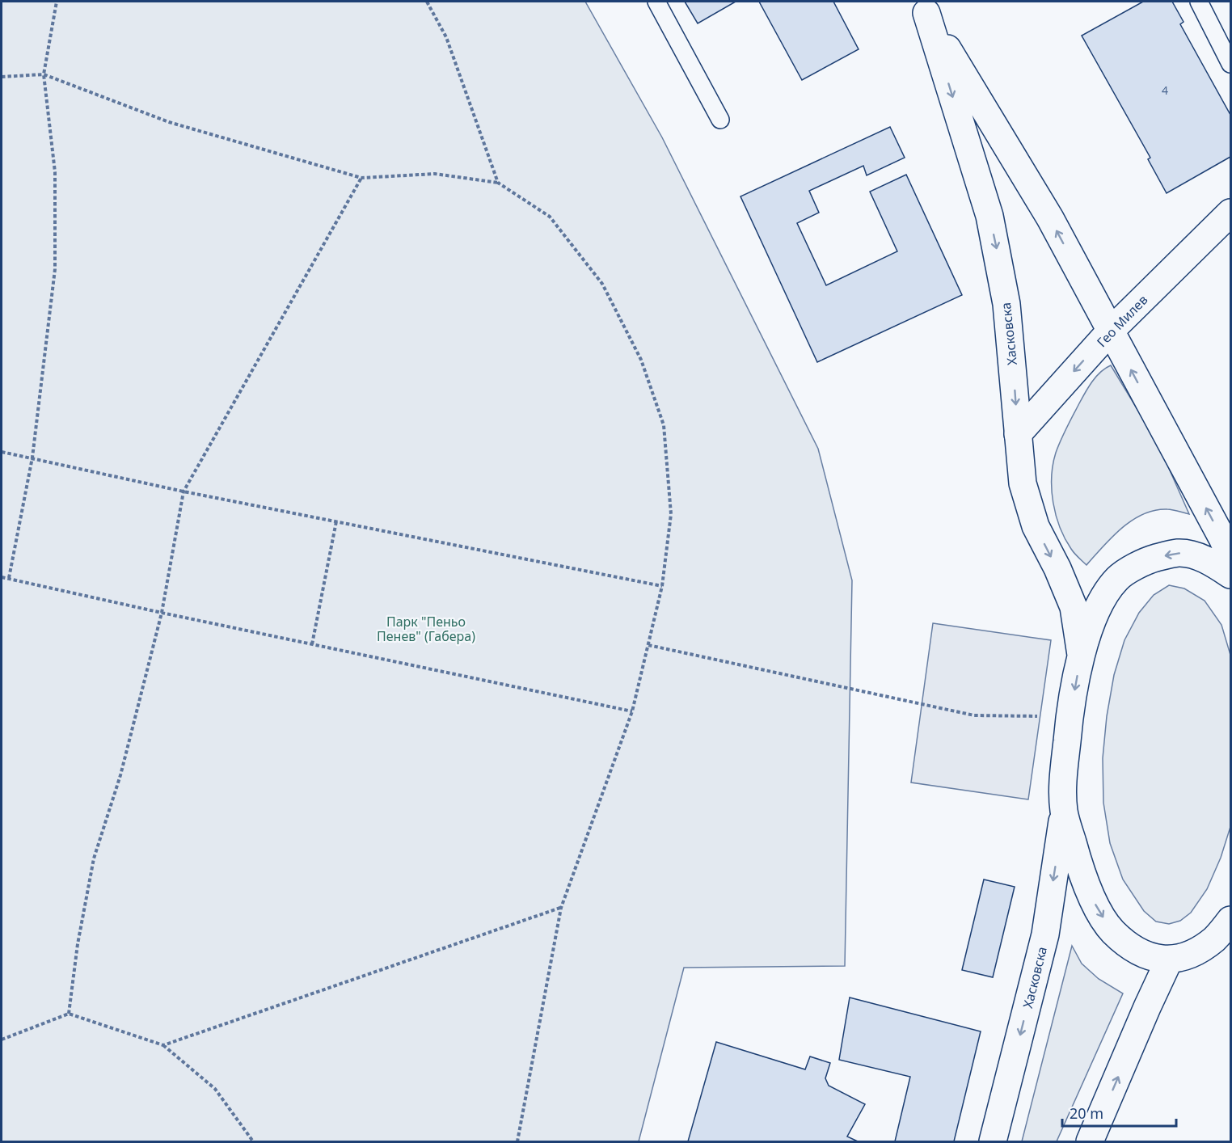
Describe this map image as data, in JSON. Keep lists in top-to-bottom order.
{
  "streets": {
    "main road": ["Гео Милев", "Хасковска"]
  },
  "crossings": [
    ["Гео Милев", "Хасковска"]
  ],
  "one_way": ["Гео Милев"],
  "parks": ["Парк \"Пеньо Пенев\" (Габера)"],
  "house_numbers": ["4"],
  "scale_bar": "20 m"
}
